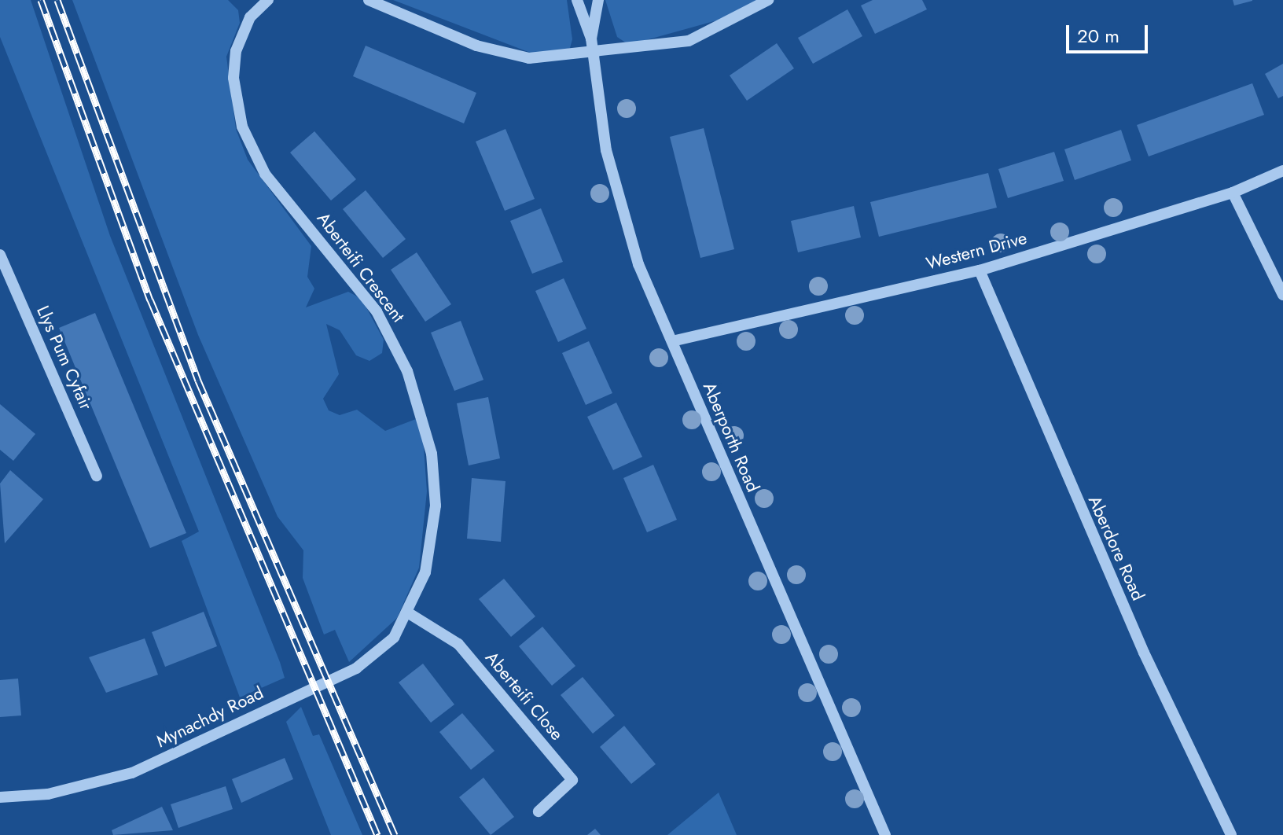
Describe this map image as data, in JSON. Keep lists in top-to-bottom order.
{
  "streets": {
    "street": [
      "Western Drive",
      "Aberteifi Crescent",
      "Llys Pum Cyfair",
      "Aberporth Road",
      "Aberdore Road",
      "Aberteifi Close",
      "Mynachdy Road"
    ]
  },
  "crossings": [
    ["Western Drive", "Aberporth Road"],
    ["Western Drive", "Aberdore Road"],
    ["Aberteifi Crescent", "Aberteifi Close"],
    ["Aberteifi Crescent", "Mynachdy Road"],
    ["Aberteifi Close", "Mynachdy Road"]
  ],
  "scale_bar": "20 m"
}
